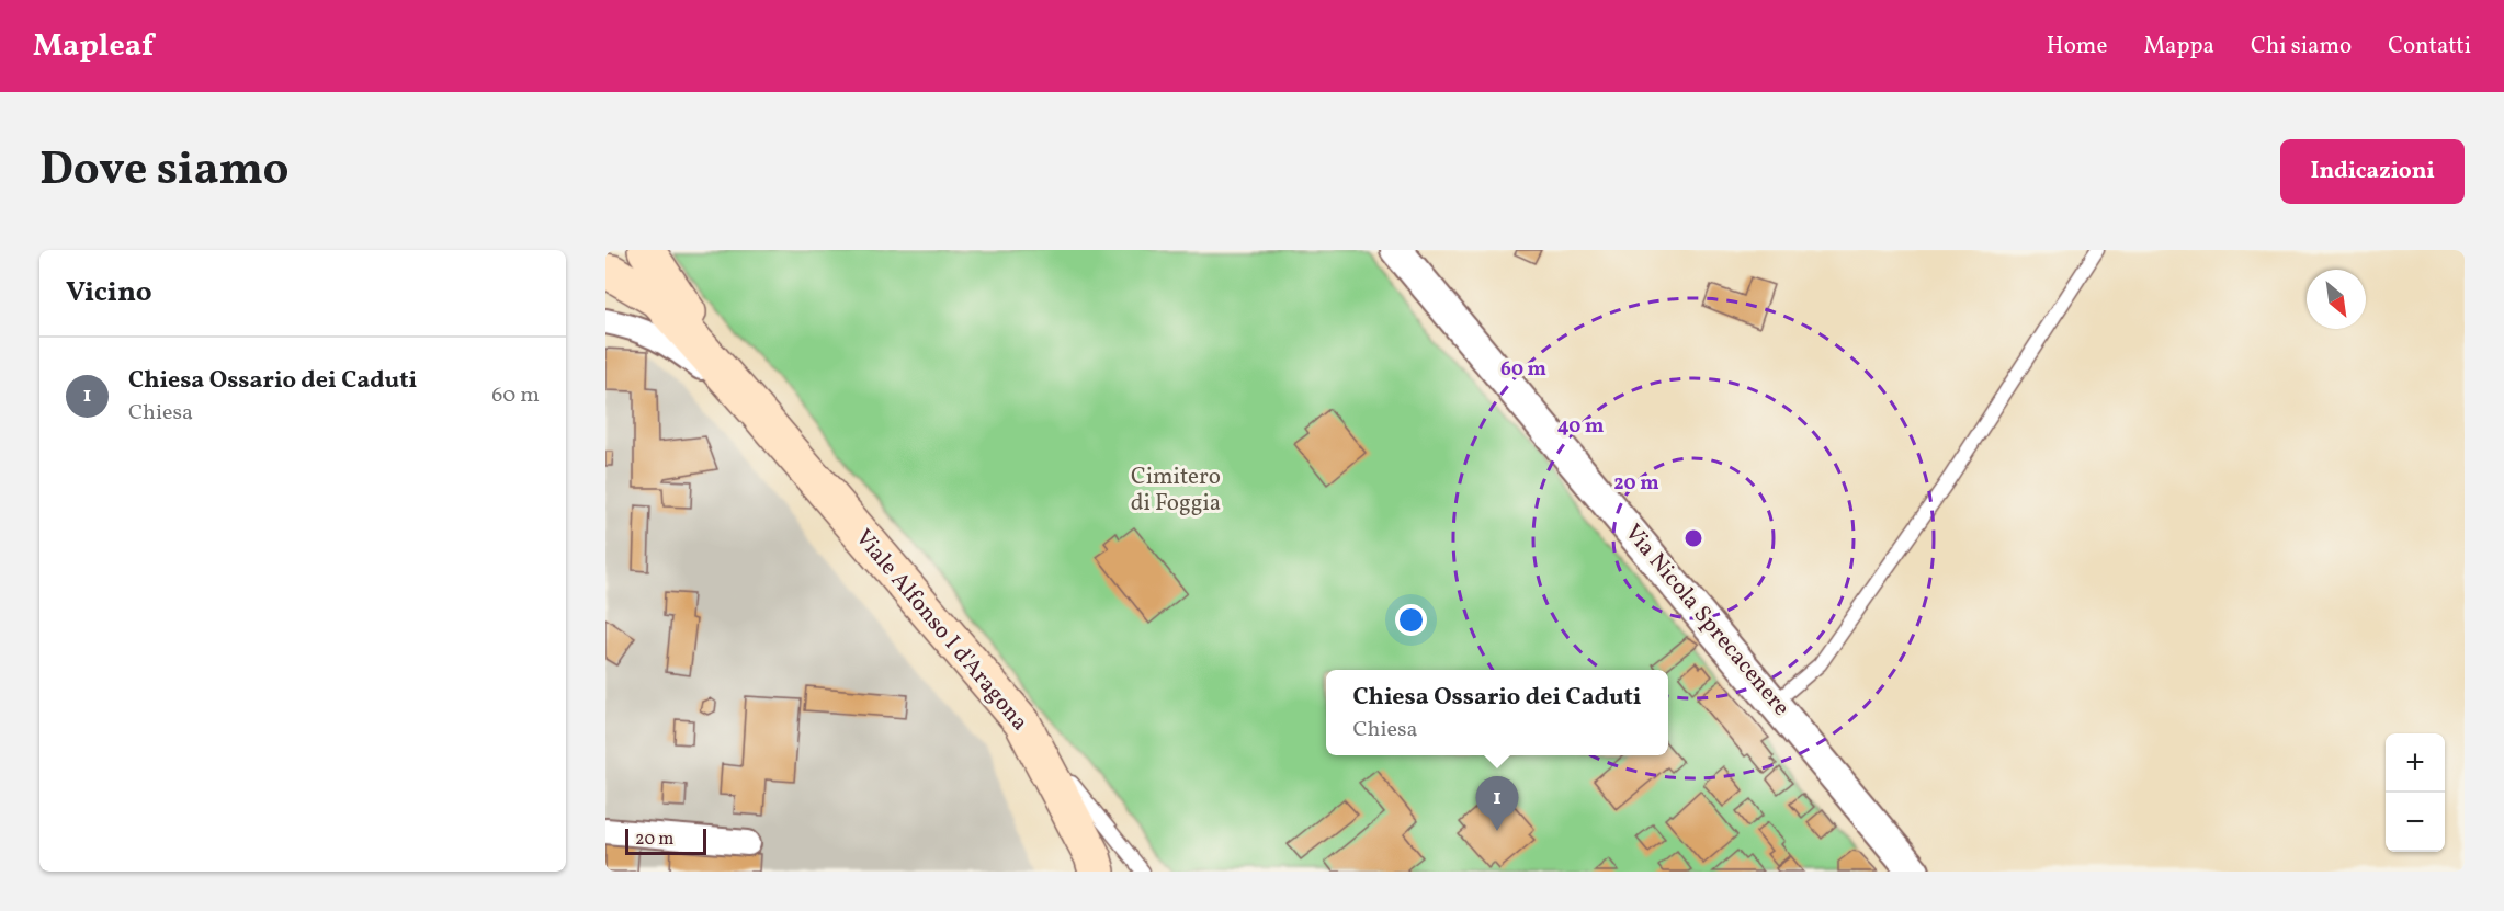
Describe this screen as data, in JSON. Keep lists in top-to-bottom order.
{
  "streets": {
    "main road": ["Viale Alfonso I d'Aragona"],
    "street": ["Via Nicola Sprecacenere"]
  },
  "parks": ["Cimitero di Foggia"],
  "scale_bar": "20 m",
  "north": "bottom right",
  "page": {
    "header": "Mapleaf",
    "nav": [
      "Home",
      "Mappa",
      "Chi siamo",
      "Contatti"
    ],
    "title": "Dove siamo",
    "buttons": "Indicazioni",
    "heading": "Vicino",
    "list": [
      {
        "mark": "1",
        "name": "Chiesa Ossario dei Caduti",
        "note": "Chiesa",
        "value": "60 m"
      }
    ],
    "popup": ["Chiesa Ossario dei Caduti", "Chiesa"],
    "map_buttons": ["+", "−"],
    "pins": "1",
    "scale": "20 m"
  },
  "rings": ["60 m", "40 m", "20 m"]
}
